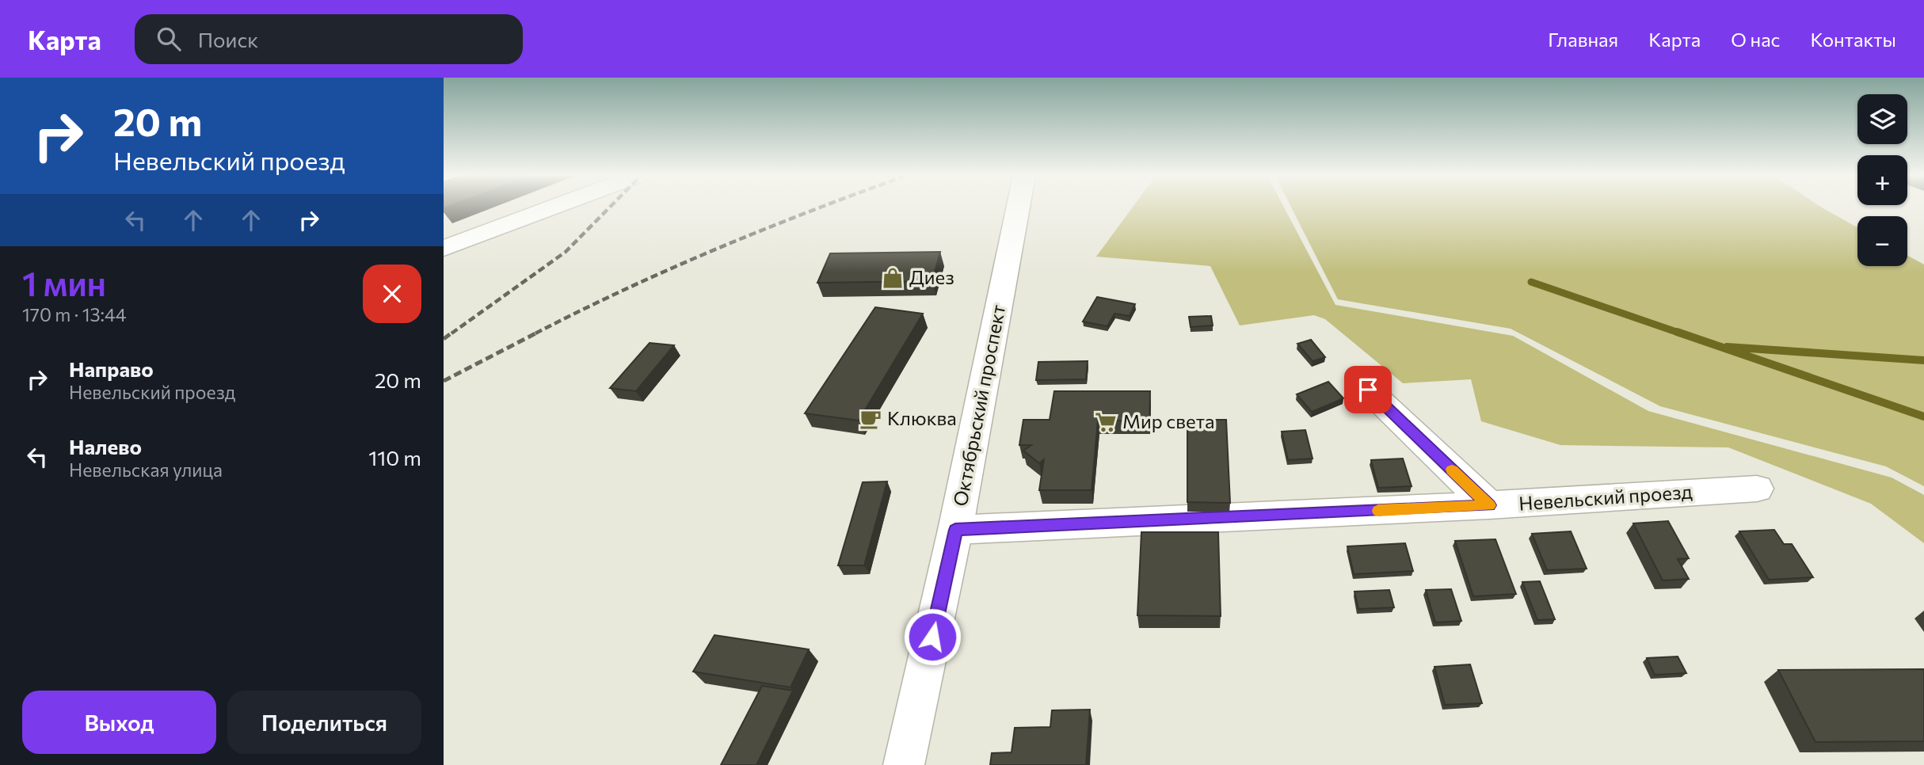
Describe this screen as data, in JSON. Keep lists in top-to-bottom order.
{
  "streets": {
    "main road": ["Октябрьский проспект", "Невельский проезд"]
  },
  "crossings": [
    ["Октябрьский проспект", "Невельский проезд"]
  ],
  "places": {
    "shop": ["Диез"],
    "cafe": ["Клюква"],
    "supermarket": ["Мир света"]
  },
  "page": {
    "header": "Карта",
    "search": "Поиск",
    "nav": [
      "Главная",
      "Карта",
      "О нас",
      "Контакты"
    ],
    "turn": ["20 m", "Невельский проезд"],
    "map_buttons": ["+", "−"],
    "heading": ["1 мин", "170 m · 13:44"],
    "list": [
      {
        "name": "Направо",
        "note": "Невельский проезд",
        "value": "20 m"
      },
      {
        "name": "Налево",
        "note": "Невельская улица",
        "value": "110 m"
      }
    ],
    "buttons": ["Выход", "Поделиться"]
  }
}
